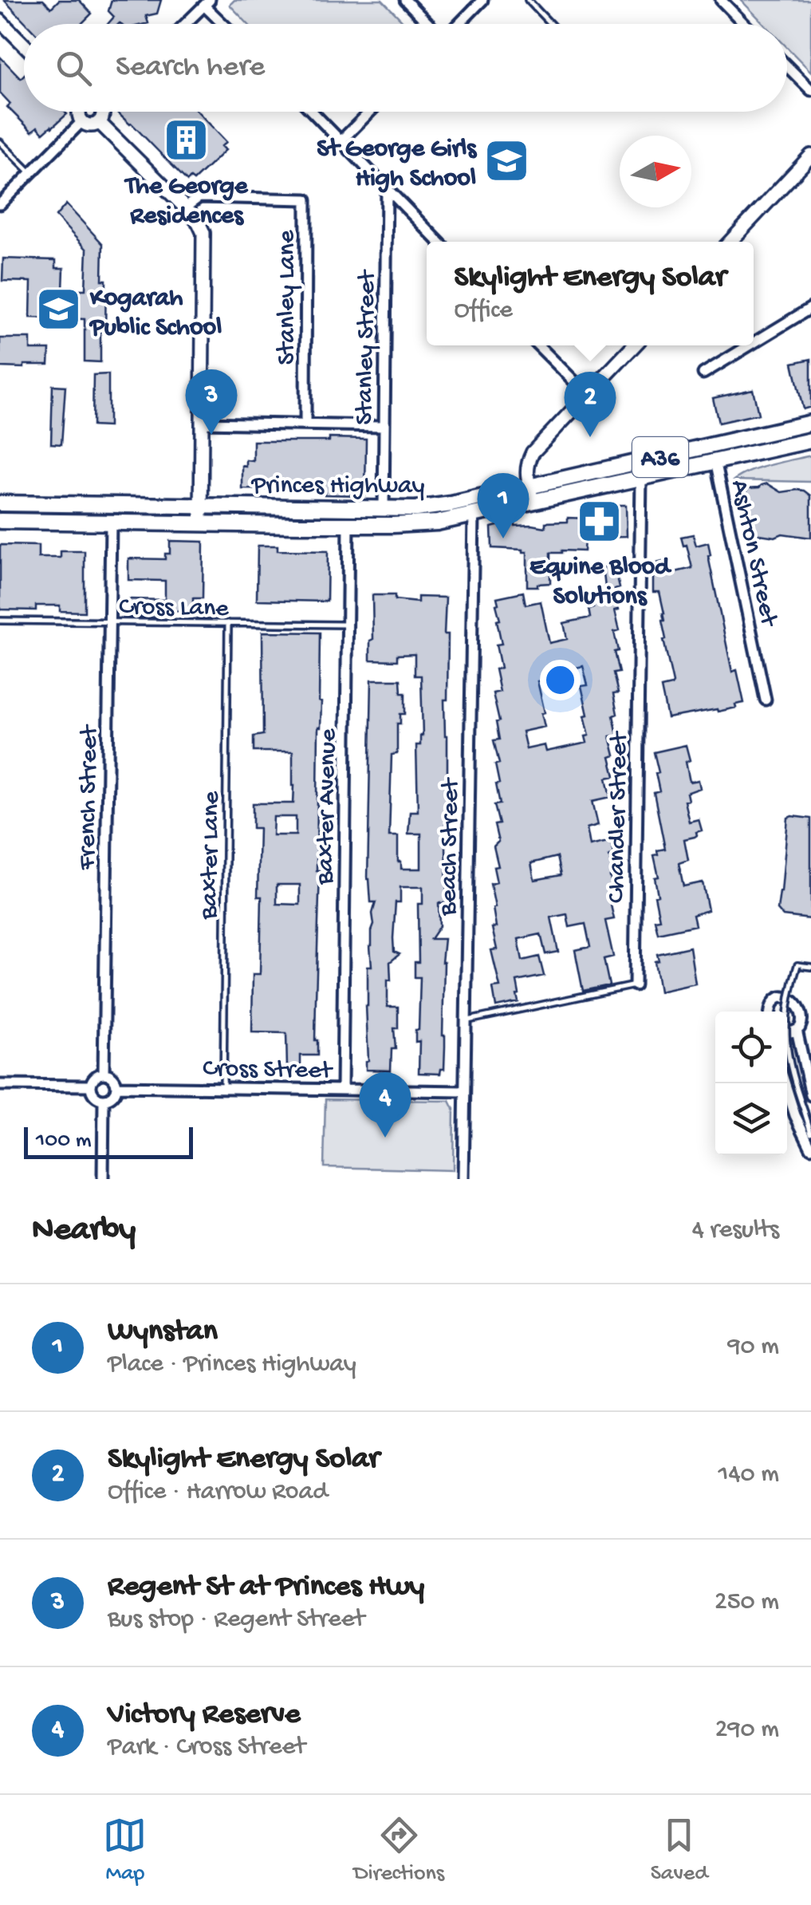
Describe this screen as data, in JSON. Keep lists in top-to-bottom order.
{
  "streets": {
    "highway": ["A36", "Princes Highway"],
    "street": [
      "Stanley Lane",
      "Stanley Street",
      "Ashton Street",
      "French Street",
      "Baxter Avenue",
      "Chandler Street",
      "Beach Street",
      "Cross Street"
    ],
    "lane": ["Cross Lane", "Baxter Lane"]
  },
  "crossings": [
    ["Stanley Street", "Princes Highway"],
    ["Princes Highway", "Ashton Street"],
    ["Princes Highway", "French Street"],
    ["Princes Highway", "Baxter Avenue"],
    ["Princes Highway", "Chandler Street"],
    ["Princes Highway", "Beach Street"],
    ["Cross Lane", "French Street"],
    ["Cross Lane", "Baxter Avenue"],
    ["Cross Lane", "Baxter Lane"],
    ["French Street", "Cross Street"],
    ["Baxter Avenue", "Cross Street"],
    ["Chandler Street", "Beach Street"],
    ["Beach Street", "Cross Street"],
    ["Baxter Lane", "Cross Street"]
  ],
  "places": {
    "building": ["The George Residences"],
    "school or university": ["St George Girls High School", "Kogarah Public School"],
    "pharmacy": ["Equine Blood Solutions"]
  },
  "scale_bar": "100 m",
  "north": "right",
  "page": {
    "search": "Search here",
    "popup": ["Skylight Energy Solar", "Office"],
    "pins": [
      "3",
      "2",
      "1",
      "4"
    ],
    "scale": "100 m",
    "heading": ["Nearby", "4 results"],
    "list": [
      {
        "mark": "1",
        "name": "Wynstan",
        "note": "Place · Princes Highway",
        "value": "90 m"
      },
      {
        "mark": "2",
        "name": "Skylight Energy Solar",
        "note": "Office · Harrow Road",
        "value": "140 m"
      },
      {
        "mark": "3",
        "name": "Regent St at Princes Hwy",
        "note": "Bus stop · Regent Street",
        "value": "250 m"
      },
      {
        "mark": "4",
        "name": "Victory Reserve",
        "note": "Park · Cross Street",
        "value": "290 m"
      }
    ],
    "nav": ["Map", "Directions", "Saved"]
  }
}
